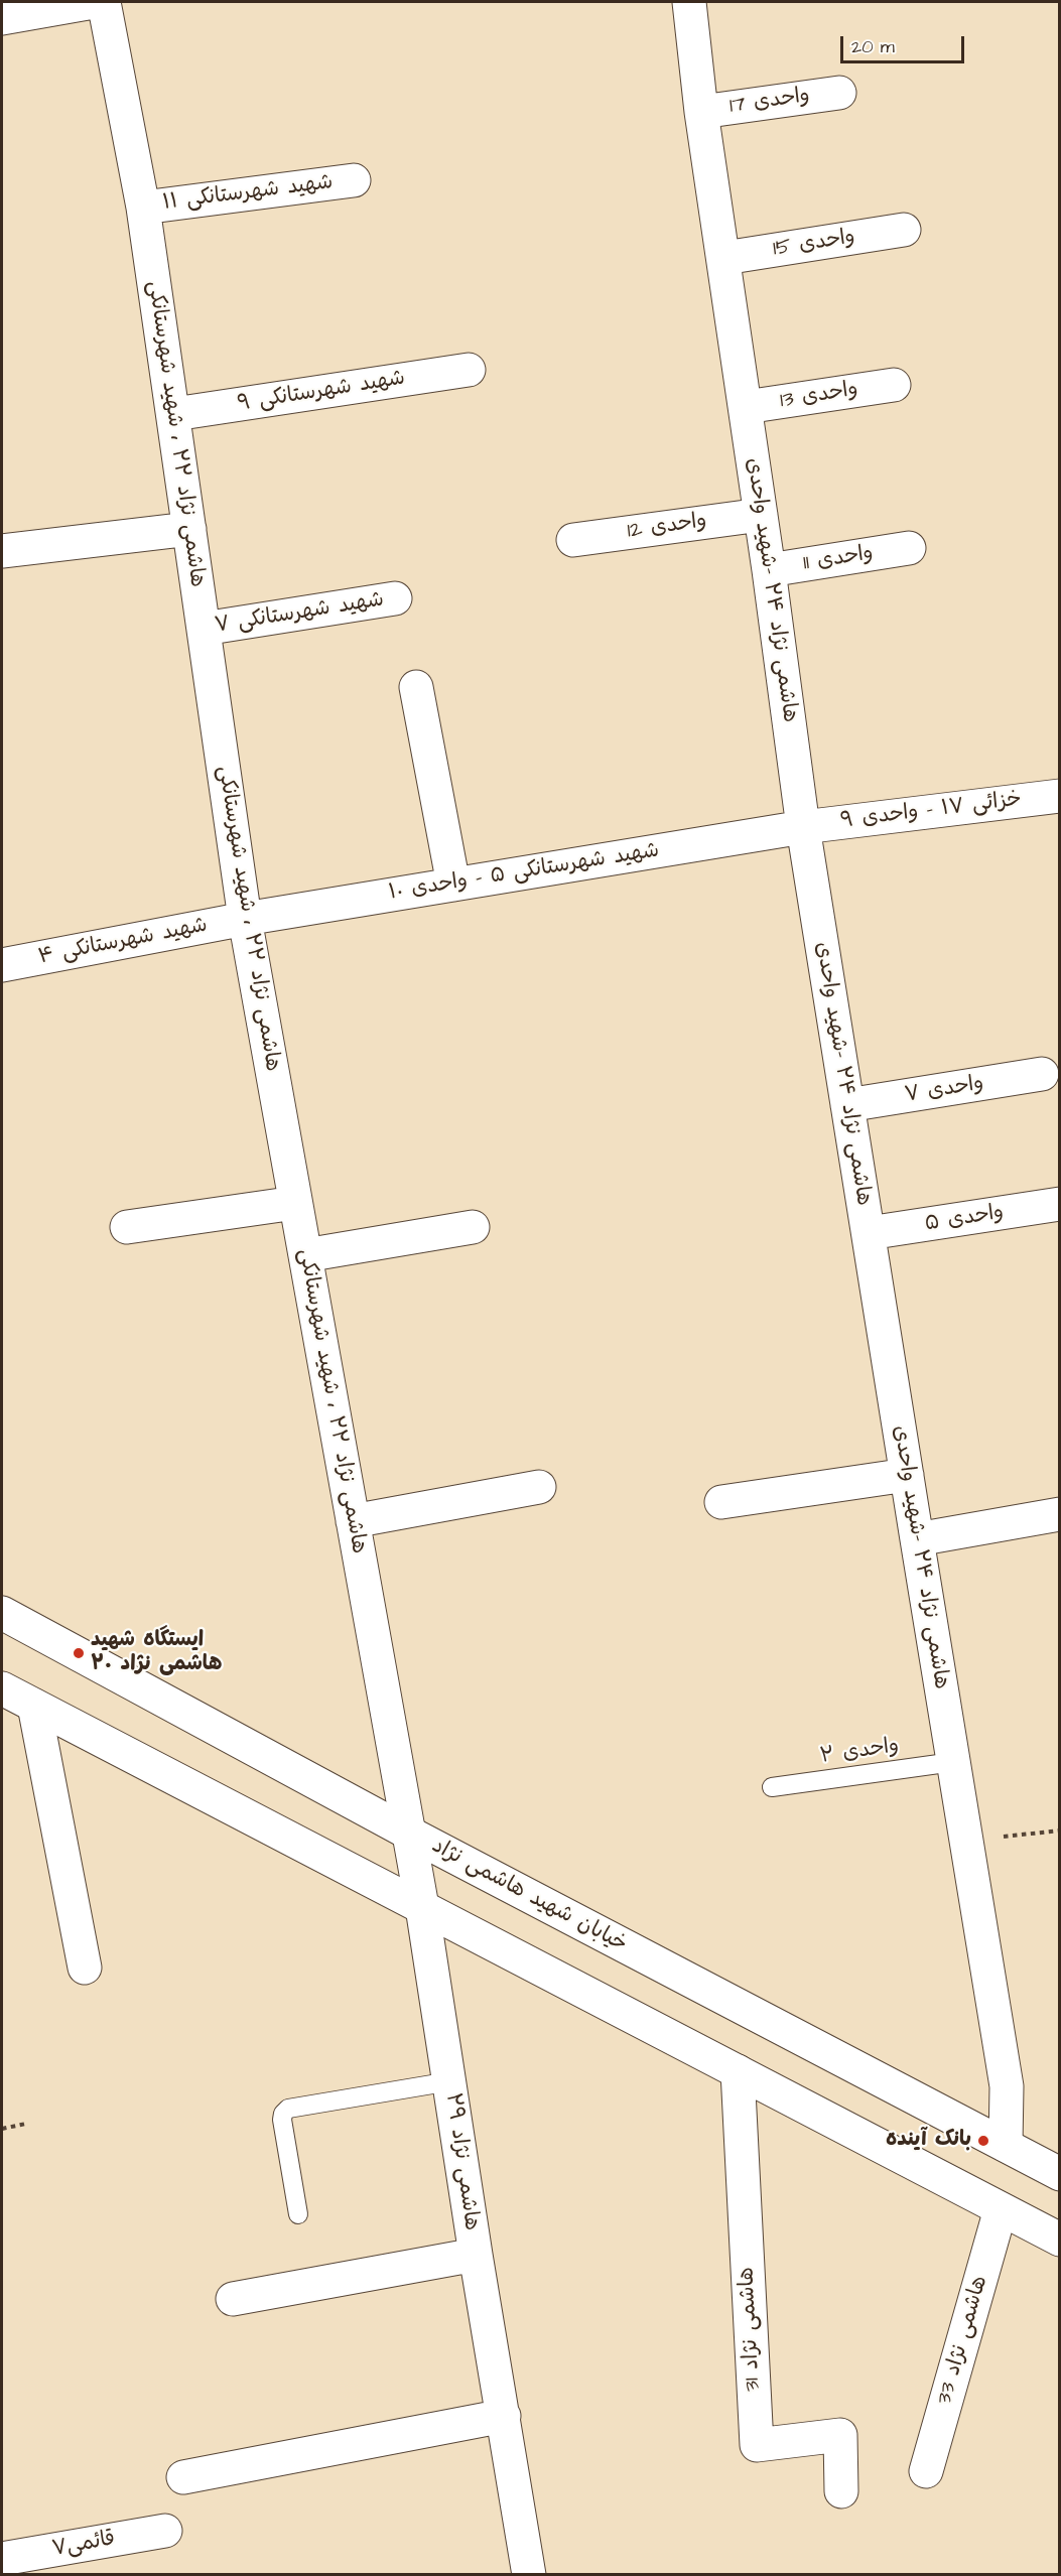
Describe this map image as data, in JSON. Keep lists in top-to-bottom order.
{
  "streets": {
    "street": [
      "واحدی 17",
      "شهید شهرستانکی ۱۱",
      "واحدی 15",
      "شهید شهرستانکی ۹",
      "واحدی 13",
      "هاشمی نژاد ۲۲ ، شهید شهرستانکی",
      "واحدی 12",
      "واحدی 11",
      "هاشمی نژاد ۲۴ -شهید واحدی",
      "شهید شهرستانکی ۷",
      "خزائی ۱۷ - واحدی ۹",
      "شهید شهرستانکی ۵ - واحدی ۱۰",
      "شهید شهرستانکی ۴",
      "واحدی ۷",
      "واحدی ۵",
      "خیابان شهید هاشمی نژاد",
      "هاشمی نژاد ۲۹",
      "هاشمی نژاد 31",
      "هاشمی نژاد 33",
      "قائمی۷"
    ],
    "lane": ["واحدی ۲"]
  },
  "crossings": [
    ["واحدی 17", "هاشمی نژاد ۲۴ -شهید واحدی"],
    ["شهید شهرستانکی ۱۱", "هاشمی نژاد ۲۲ ، شهید شهرستانکی"],
    ["واحدی 15", "هاشمی نژاد ۲۴ -شهید واحدی"],
    ["شهید شهرستانکی ۹", "هاشمی نژاد ۲۲ ، شهید شهرستانکی"],
    ["واحدی 13", "هاشمی نژاد ۲۴ -شهید واحدی"],
    ["هاشمی نژاد ۲۲ ، شهید شهرستانکی", "شهید شهرستانکی ۷"],
    ["هاشمی نژاد ۲۲ ، شهید شهرستانکی", "شهید شهرستانکی ۵ - واحدی ۱۰"],
    ["هاشمی نژاد ۲۲ ، شهید شهرستانکی", "شهید شهرستانکی ۴"],
    ["هاشمی نژاد ۲۲ ، شهید شهرستانکی", "خیابان شهید هاشمی نژاد"],
    ["هاشمی نژاد ۲۲ ، شهید شهرستانکی", "هاشمی نژاد ۲۹"],
    ["واحدی 12", "هاشمی نژاد ۲۴ -شهید واحدی"],
    ["واحدی 11", "هاشمی نژاد ۲۴ -شهید واحدی"],
    ["هاشمی نژاد ۲۴ -شهید واحدی", "خزائی ۱۷ - واحدی ۹"],
    ["هاشمی نژاد ۲۴ -شهید واحدی", "شهید شهرستانکی ۵ - واحدی ۱۰"],
    ["هاشمی نژاد ۲۴ -شهید واحدی", "واحدی ۷"],
    ["هاشمی نژاد ۲۴ -شهید واحدی", "واحدی ۵"],
    ["هاشمی نژاد ۲۴ -شهید واحدی", "واحدی ۲"],
    ["هاشمی نژاد ۲۴ -شهید واحدی", "خیابان شهید هاشمی نژاد"],
    ["خزائی ۱۷ - واحدی ۹", "شهید شهرستانکی ۵ - واحدی ۱۰"],
    ["شهید شهرستانکی ۵ - واحدی ۱۰", "شهید شهرستانکی ۴"]
  ],
  "places": ["ایستگاه شهید هاشمی نژاد ۲۰", "بانک آینده"],
  "scale_bar": "20 m"
}
